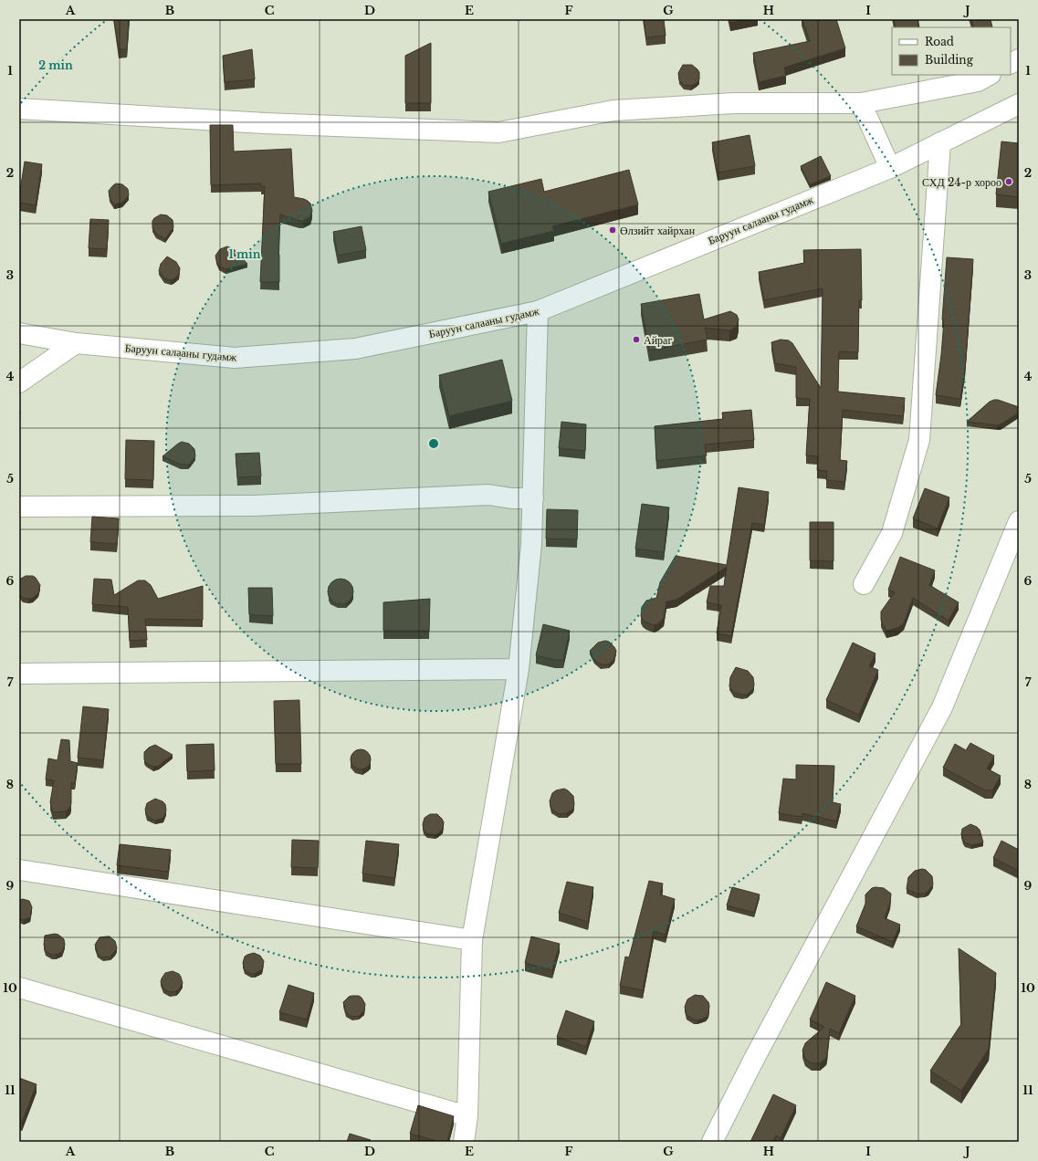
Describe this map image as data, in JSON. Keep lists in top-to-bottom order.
{
  "streets": {
    "street": ["Баруун салааны гудамж"]
  },
  "places": ["СХД 24-р хороо", "Өлзийт хайрхан", "Айраг"],
  "legend": ["Road", "Building"],
  "grid": {
    "columns": [
      "A",
      "B",
      "C",
      "D",
      "E",
      "F",
      "G",
      "H",
      "I",
      "J"
    ],
    "rows": [
      "1",
      "2",
      "3",
      "4",
      "5",
      "6",
      "7",
      "8",
      "9",
      "10",
      "11"
    ]
  },
  "rings": ["2 min", "1 min"]
}
